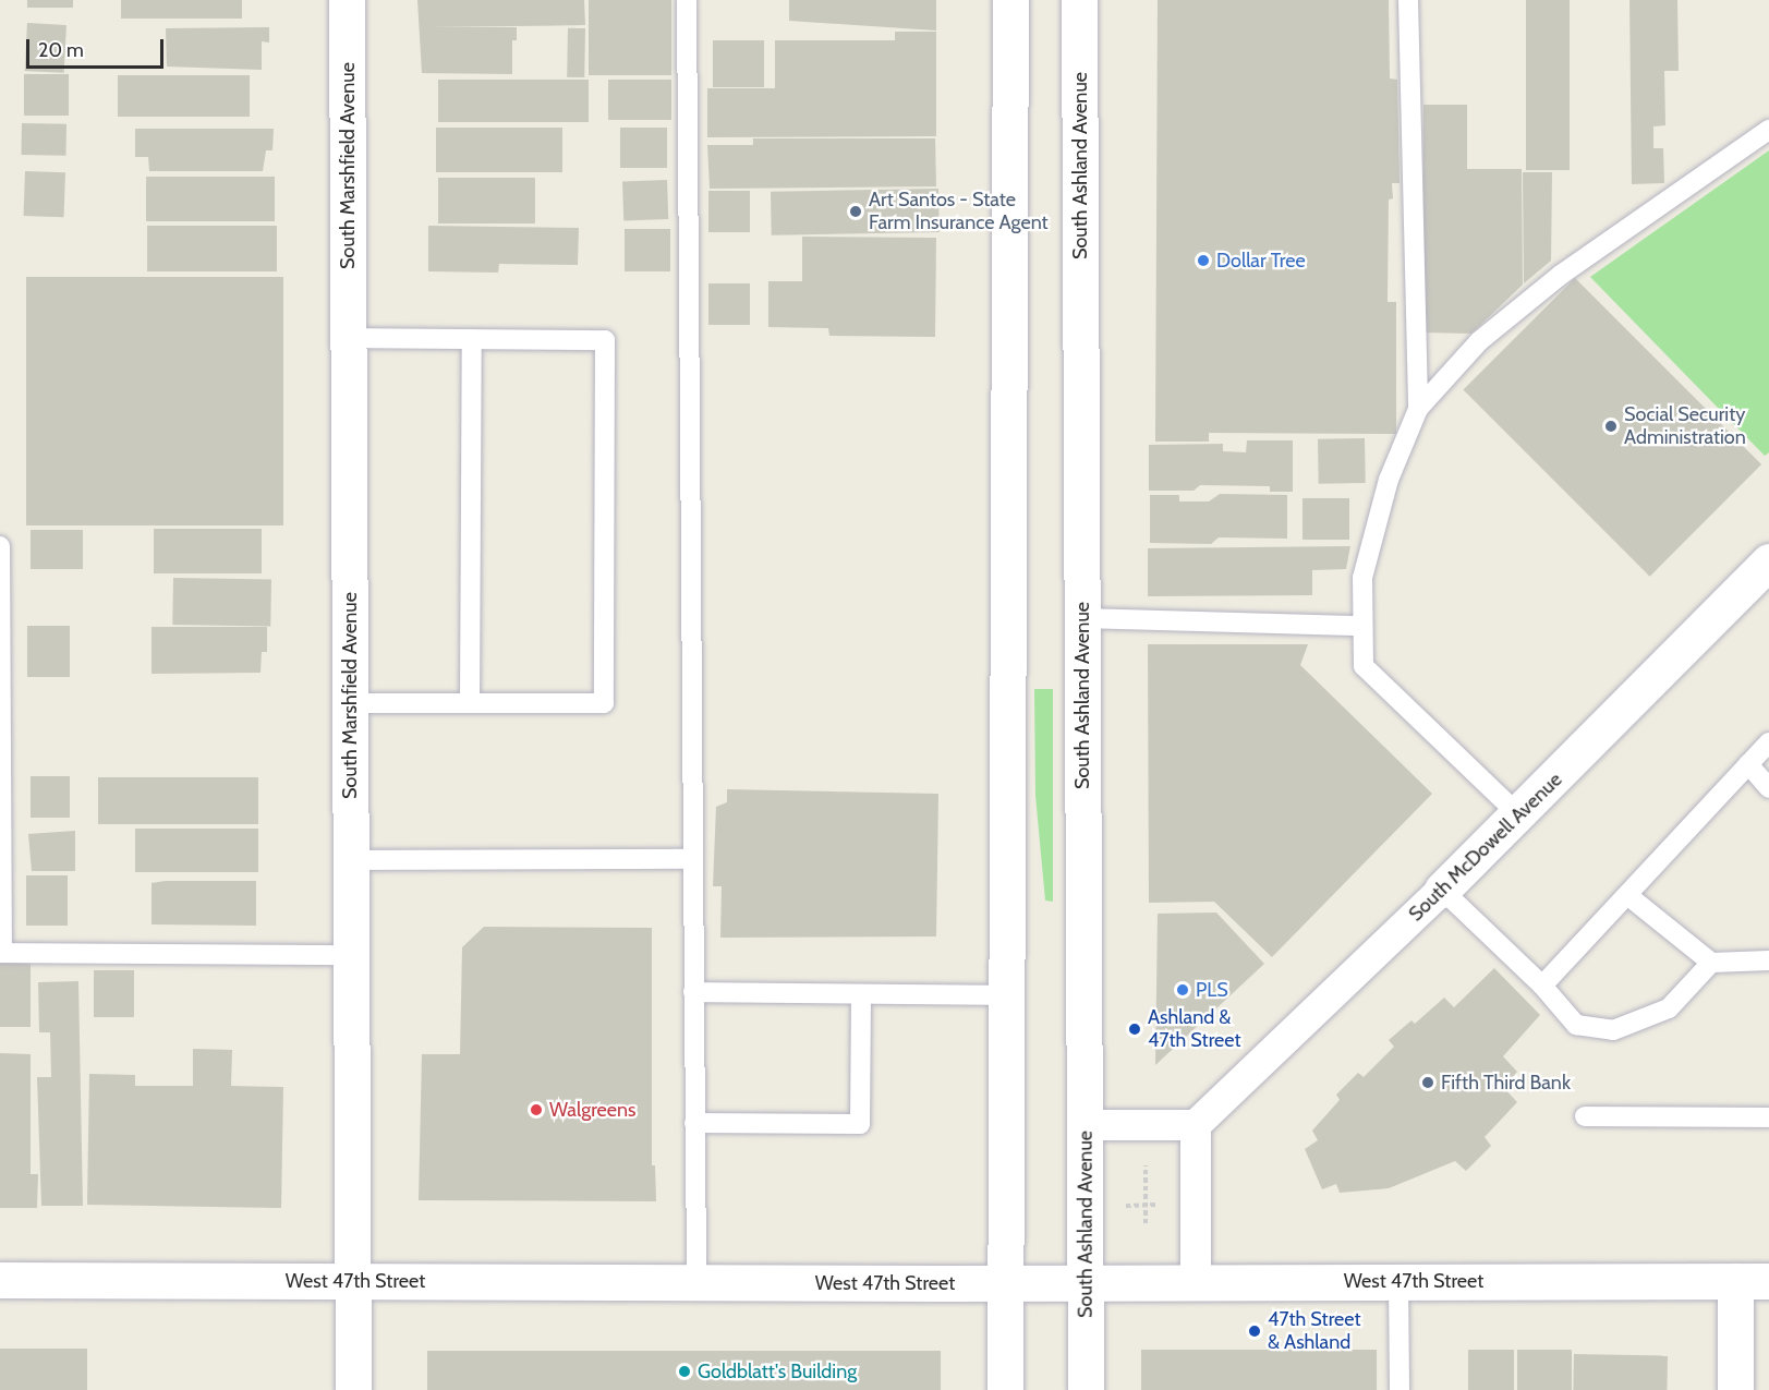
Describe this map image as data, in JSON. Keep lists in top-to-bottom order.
{
  "streets": {
    "main road": [
      "South Marshfield Avenue",
      "South Ashland Avenue",
      "South McDowell Avenue",
      "West 47th Street"
    ]
  },
  "crossings": [
    ["South Marshfield Avenue", "West 47th Street"],
    ["South Ashland Avenue", "West 47th Street"]
  ],
  "places": [
    "Art Santos - State Farm Insurance Agent",
    "Dollar Tree",
    "Social Security Administration",
    "PLS",
    "Ashland & 47th Street",
    "Fifth Third Bank",
    "Walgreens",
    "47th Street & Ashland",
    "Goldblatt's Building"
  ],
  "scale_bar": "20 m"
}
